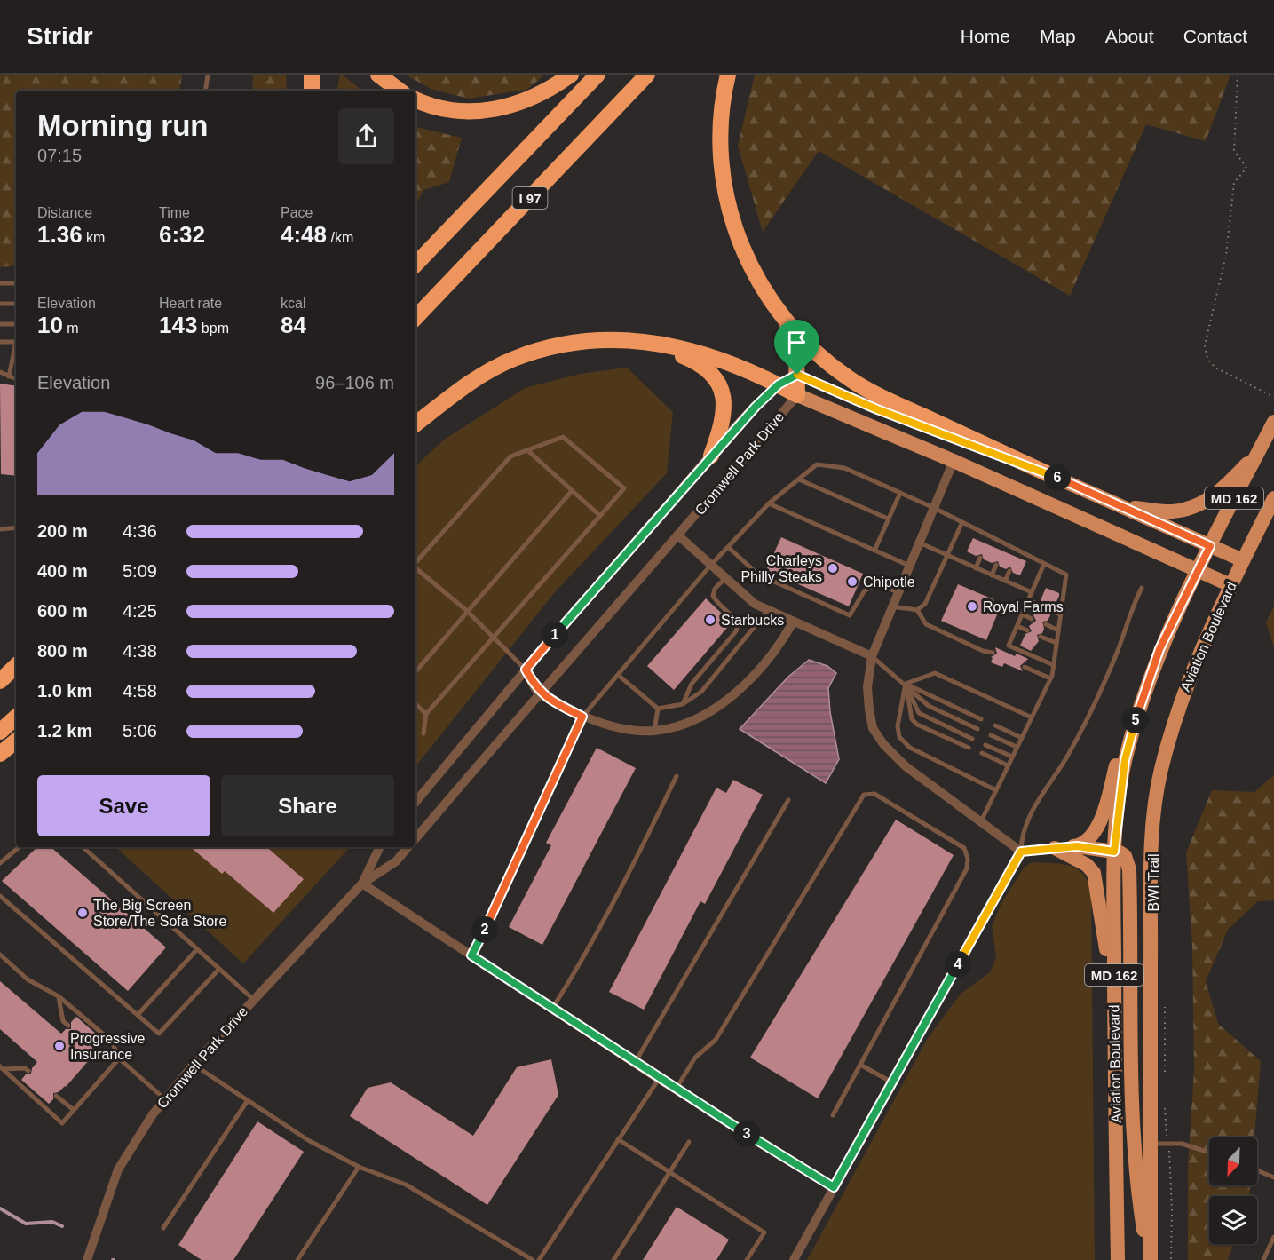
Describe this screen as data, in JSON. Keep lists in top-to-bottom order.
{
  "streets": {
    "highway": ["I 97"],
    "main road": ["MD 162", "Aviation Boulevard"],
    "street": ["Cromwell Park Drive"]
  },
  "places": [
    "Charleys Philly Steaks",
    "Chipotle",
    "Royal Farms",
    "Starbucks",
    "The Big Screen Store/The Sofa Store",
    "Progressive Insurance"
  ],
  "north": "bottom left",
  "page": {
    "header": "Stridr",
    "nav": [
      "Home",
      "Map",
      "About",
      "Contact"
    ],
    "heading": ["Morning run", "07:15"],
    "stats": [
      ["Distance", "1.36 km"],
      ["Time", "6:32"],
      ["Pace", "4:48 /km"],
      ["Elevation", "10 m"],
      ["Heart rate", "143 bpm"],
      ["kcal", "84"]
    ],
    "chart": ["Elevation", "96–106 m"],
    "pins": [
      "6",
      "1",
      "5",
      "2",
      "4",
      "3"
    ],
    "list": [
      {
        "name": "200 m",
        "note": "4:36"
      },
      {
        "name": "400 m",
        "note": "5:09"
      },
      {
        "name": "600 m",
        "note": "4:25"
      },
      {
        "name": "800 m",
        "note": "4:38"
      },
      {
        "name": "1.0 km",
        "note": "4:58"
      },
      {
        "name": "1.2 km",
        "note": "5:06"
      }
    ],
    "buttons": ["Save", "Share"]
  }
}
